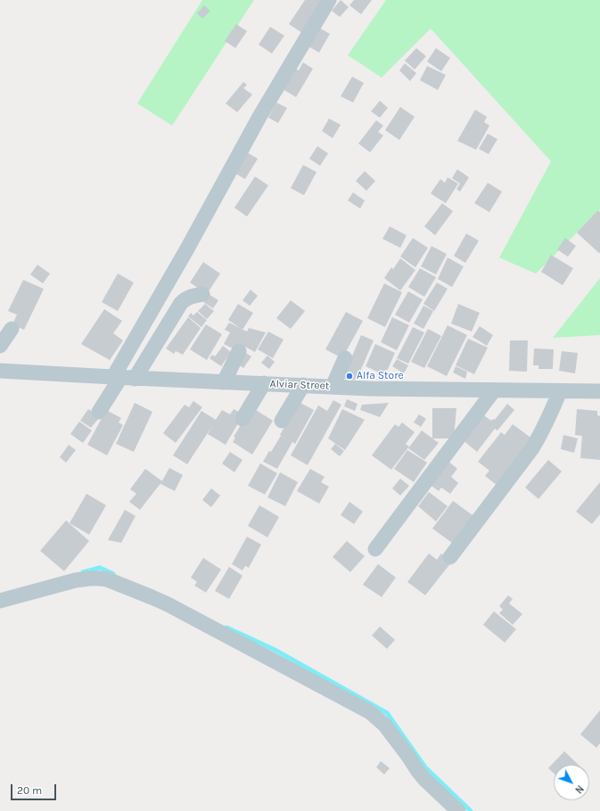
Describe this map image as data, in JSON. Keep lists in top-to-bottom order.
{
  "streets": {
    "street": ["Alviar Street"]
  },
  "places": ["Alfa Store"],
  "scale_bar": "20 m",
  "north": "bottom right"
}
